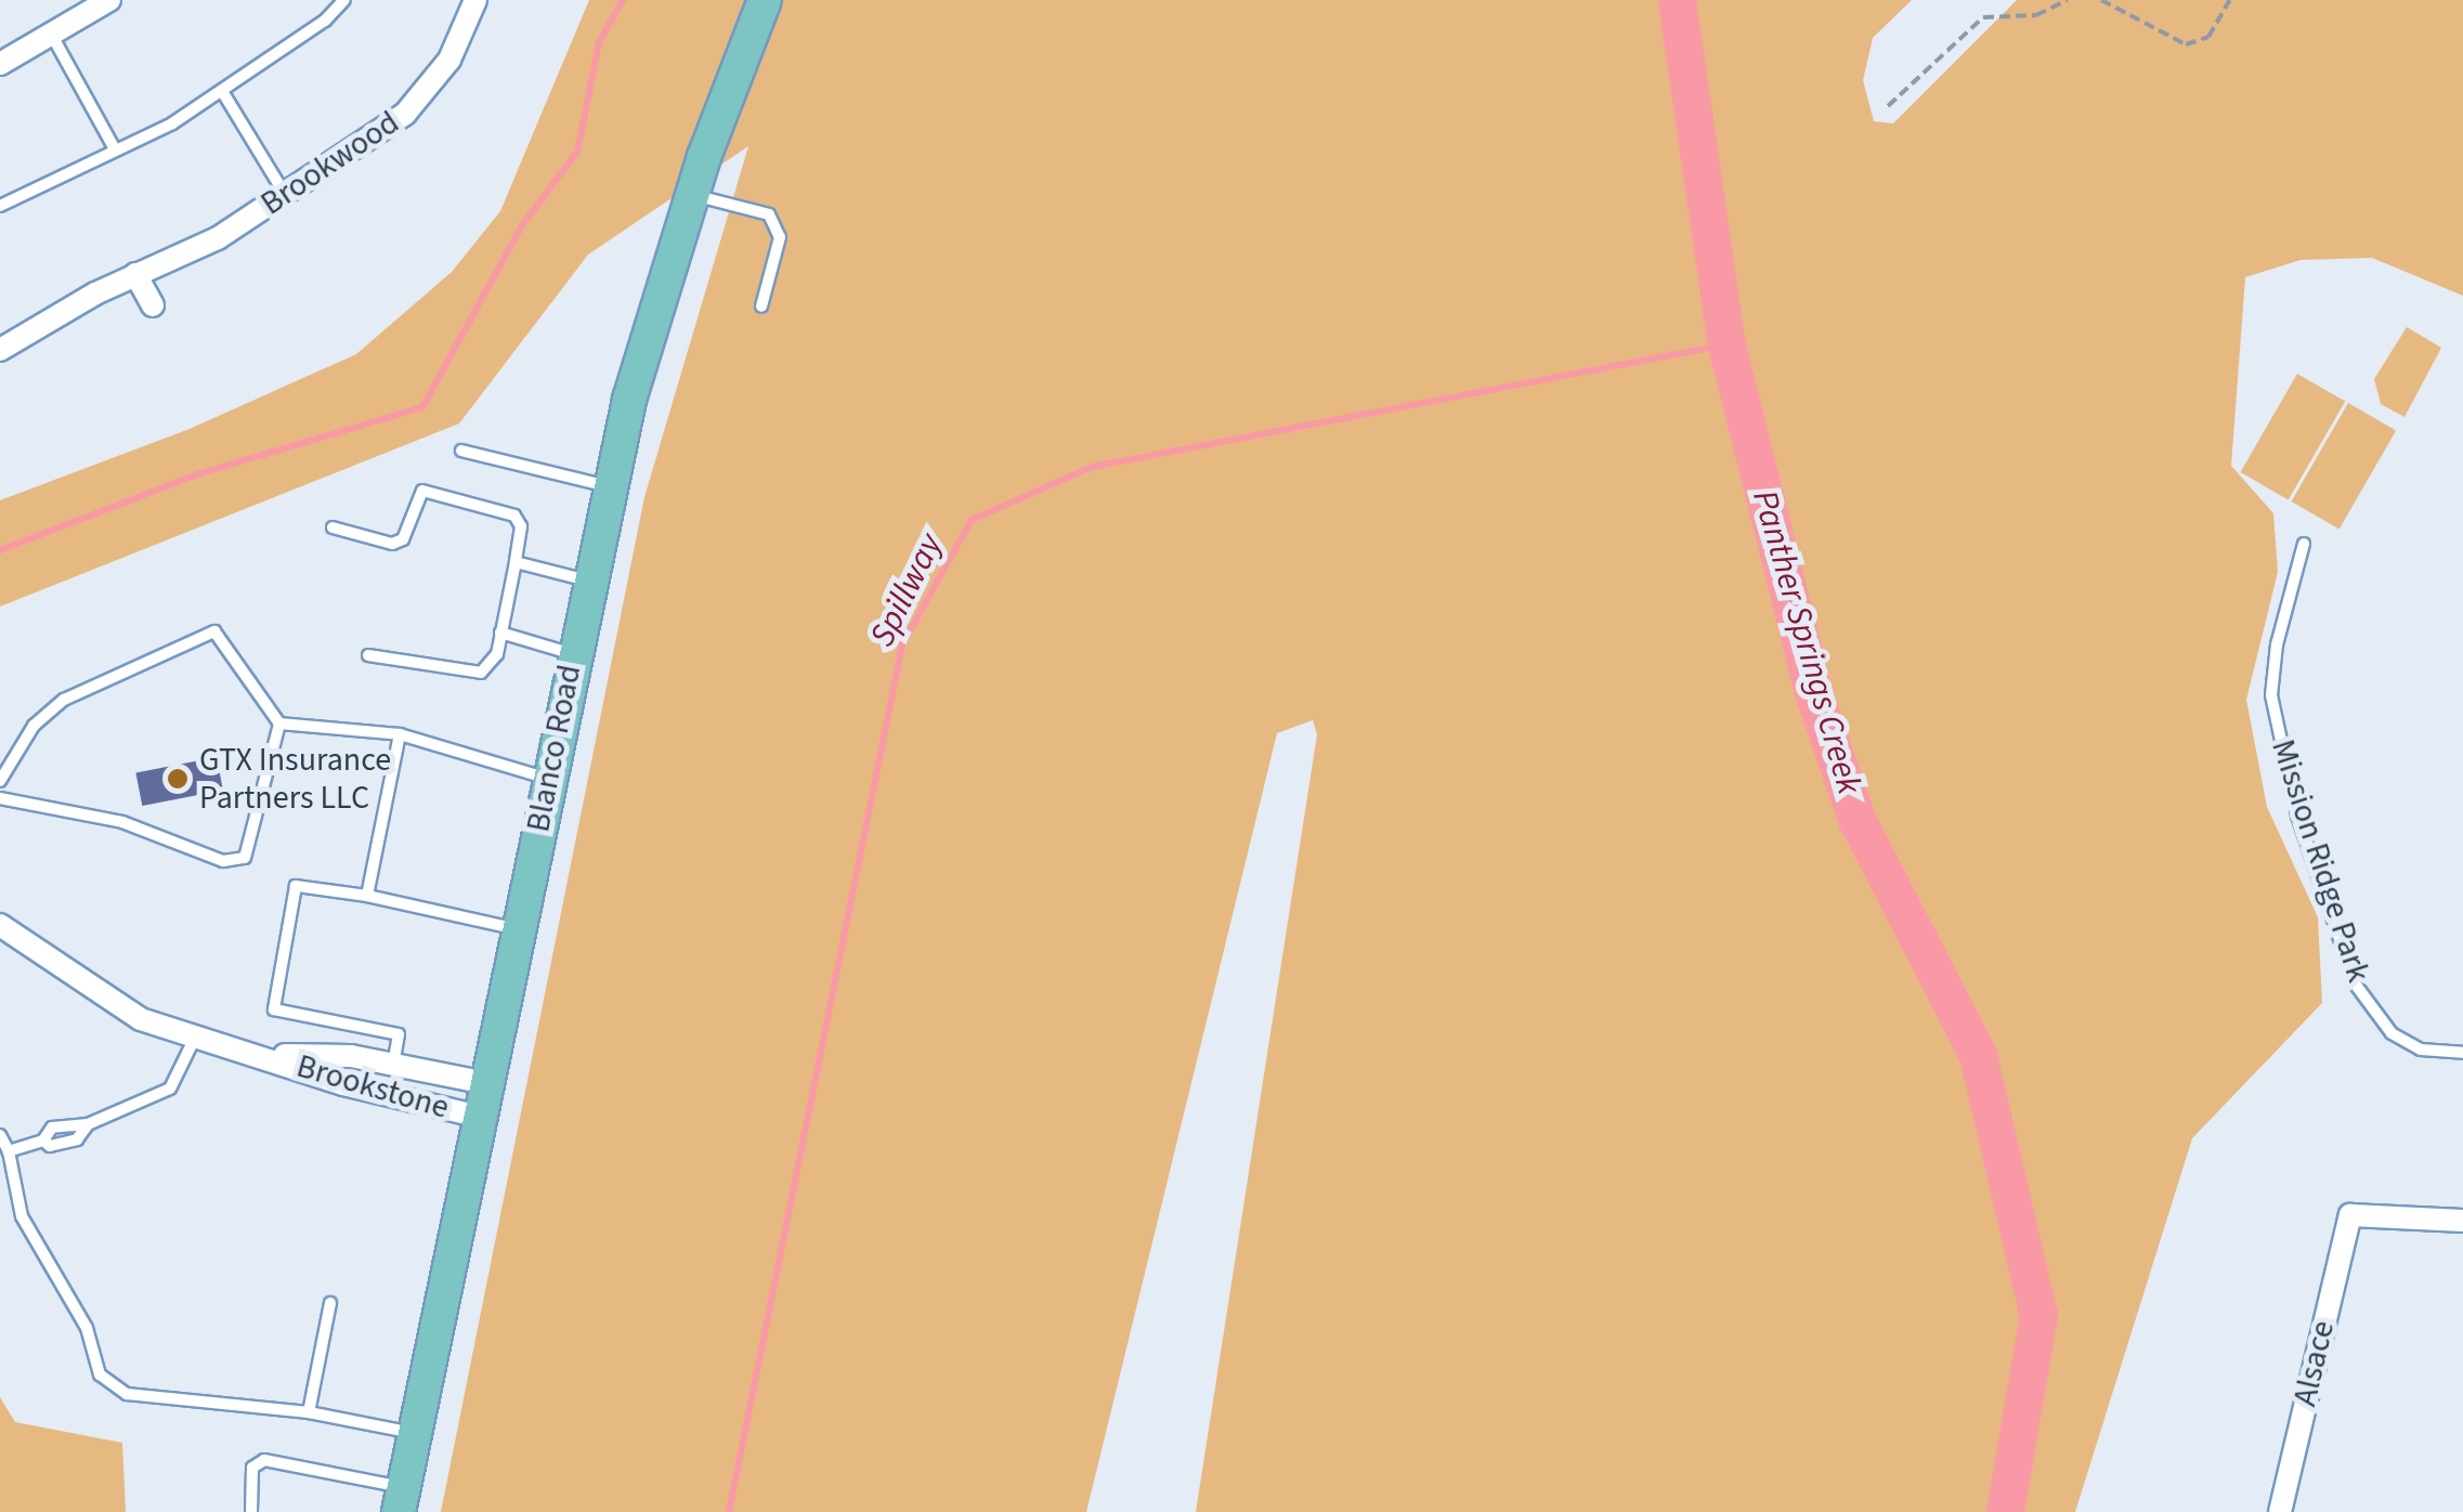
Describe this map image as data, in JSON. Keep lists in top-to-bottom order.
{
  "streets": {
    "main road": ["Blanco Road"],
    "street": ["Brookwood", "Brookstone", "Alsace"],
    "lane": ["Mission Ridge Park"]
  },
  "crossings": [
    ["Blanco Road", "Brookstone"]
  ],
  "water": ["Spillway", "Panther Springs Creek"],
  "places": ["GTX Insurance Partners LLC"]
}
